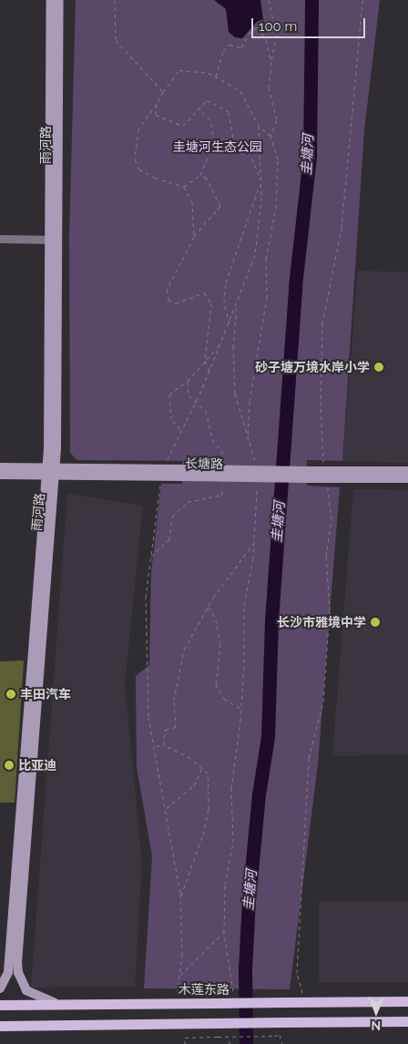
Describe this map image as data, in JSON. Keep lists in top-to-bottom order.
{
  "streets": {
    "main road": ["雨河路", "长塘路", "木莲东路"]
  },
  "crossings": [
    ["雨河路", "长塘路"],
    ["雨河路", "木莲东路"]
  ],
  "water": ["圭塘河"],
  "parks": ["圭塘河生态公园"],
  "places": [
    "砂子塘万境水岸小学",
    "长沙市雅境中学",
    "丰田汽车",
    "比亚迪"
  ],
  "scale_bar": "100 m",
  "north": "bottom"
}
